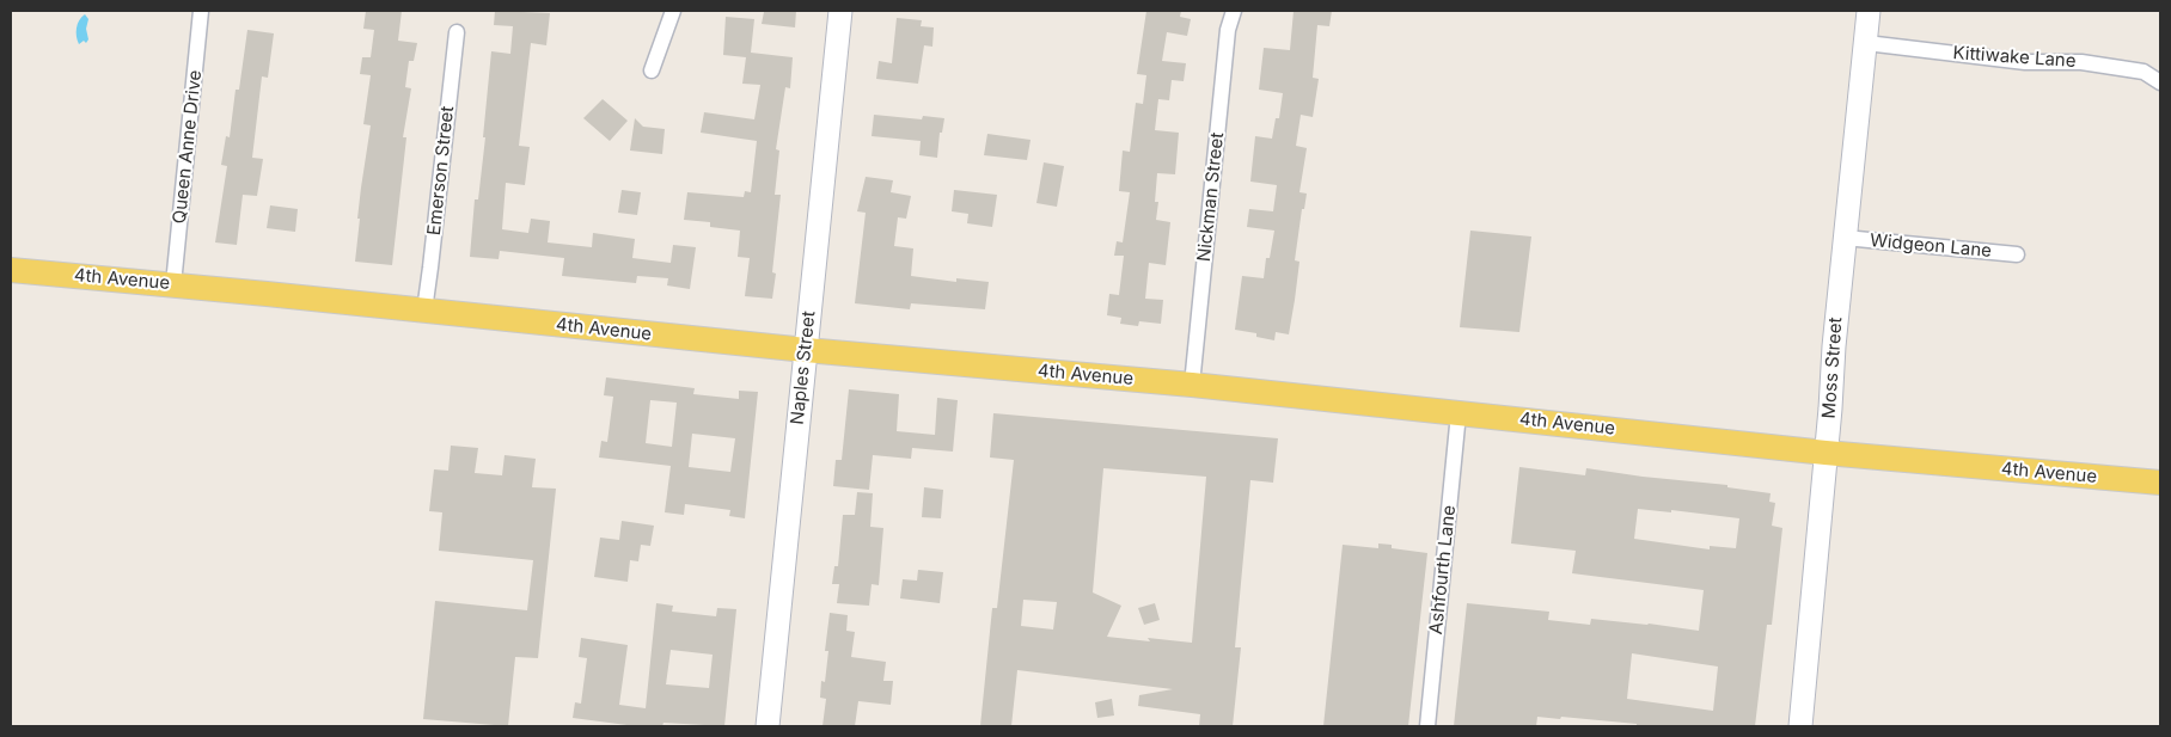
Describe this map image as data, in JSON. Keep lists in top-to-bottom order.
{
  "streets": {
    "main road": ["4th Avenue"],
    "street": [
      "Kittiwake Lane",
      "Queen Anne Drive",
      "Emerson Street",
      "Nickman Street",
      "Widgeon Lane",
      "Naples Street",
      "Moss Street",
      "Ashfourth Lane"
    ]
  },
  "crossings": [
    ["Kittiwake Lane", "Moss Street"],
    ["Queen Anne Drive", "4th Avenue"],
    ["Emerson Street", "4th Avenue"],
    ["Nickman Street", "4th Avenue"],
    ["Widgeon Lane", "Moss Street"],
    ["4th Avenue", "Naples Street"],
    ["4th Avenue", "Moss Street"],
    ["4th Avenue", "Ashfourth Lane"]
  ]
}
